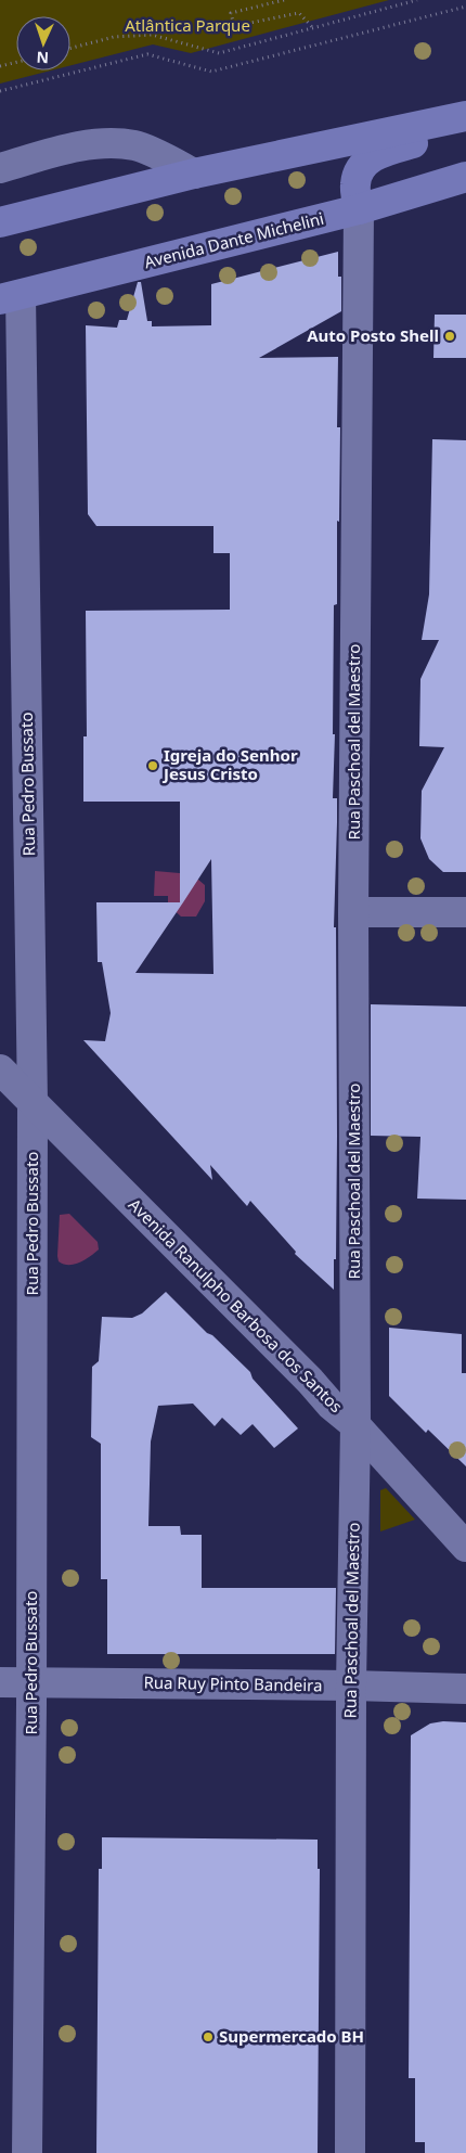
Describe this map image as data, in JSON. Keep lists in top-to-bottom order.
{
  "streets": {
    "main road": ["Avenida Dante Michelini"],
    "street": [
      "Rua Paschoal del Maestro",
      "Rua Pedro Bussato",
      "Avenida Ranulpho Barbosa dos Santos",
      "Rua Ruy Pinto Bandeira"
    ]
  },
  "crossings": [
    ["Avenida Dante Michelini", "Rua Paschoal del Maestro"],
    ["Avenida Dante Michelini", "Rua Pedro Bussato"],
    ["Rua Paschoal del Maestro", "Avenida Ranulpho Barbosa dos Santos"],
    ["Rua Paschoal del Maestro", "Rua Ruy Pinto Bandeira"],
    ["Rua Pedro Bussato", "Avenida Ranulpho Barbosa dos Santos"],
    ["Rua Pedro Bussato", "Rua Ruy Pinto Bandeira"]
  ],
  "parks": ["Atlântica Parque"],
  "places": ["Auto Posto Shell", "Igreja do Senhor Jesus Cristo", "Supermercado BH"],
  "north": "bottom"
}
